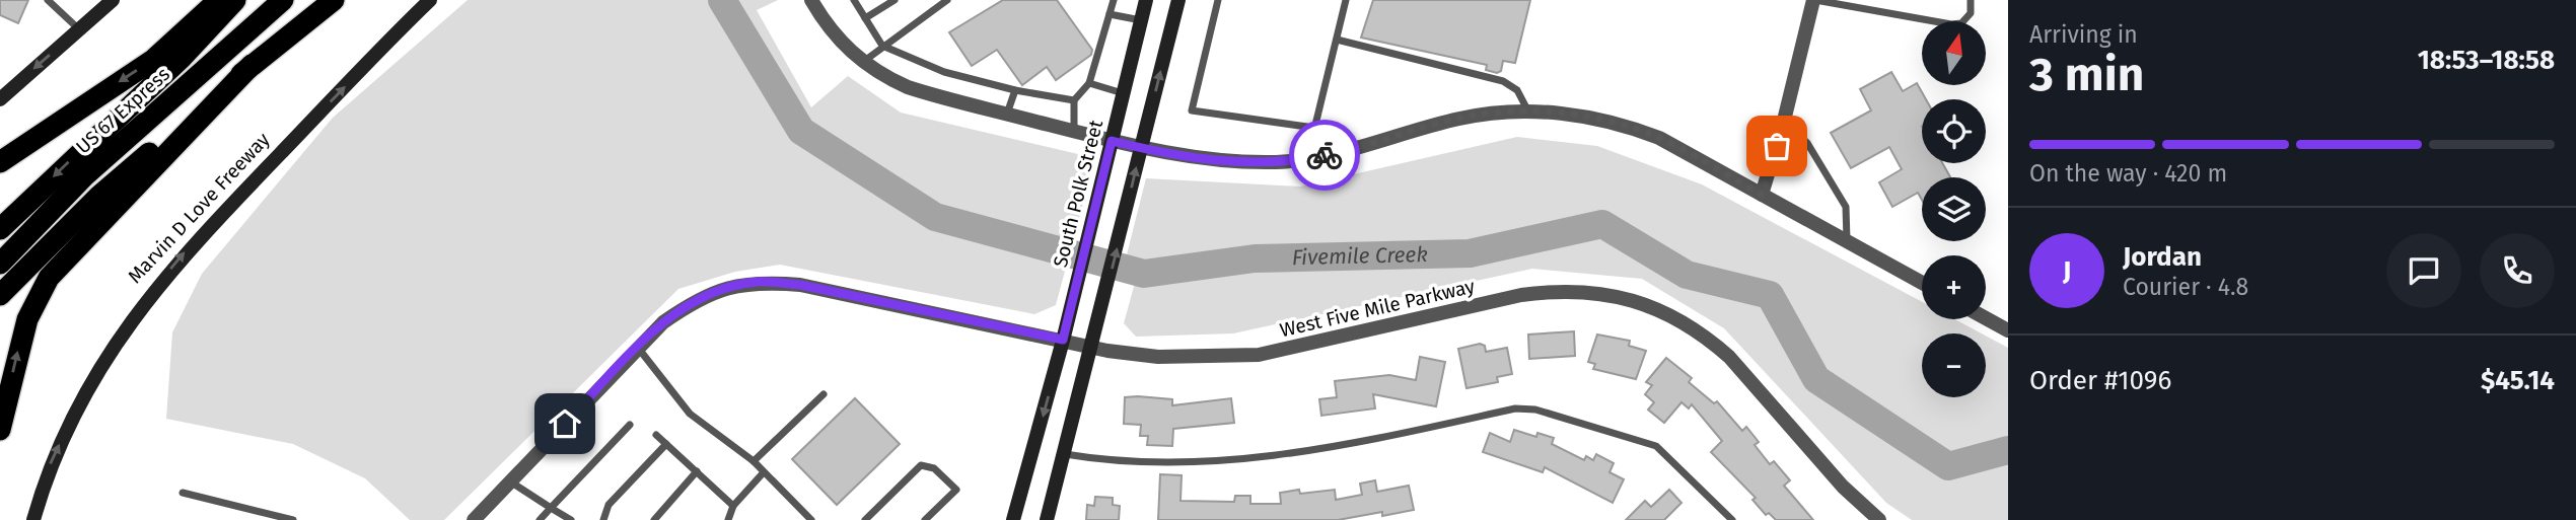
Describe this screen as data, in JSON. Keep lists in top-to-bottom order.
{
  "streets": {
    "highway": ["US 67 Express"],
    "main road": ["South Polk Street", "Marvin D Love Freeway"],
    "street": ["West Five Mile Parkway"]
  },
  "crossings": [
    ["South Polk Street", "West Five Mile Parkway"]
  ],
  "one_way": ["Marvin D Love Freeway"],
  "water": ["Fivemile Creek"],
  "north": "top",
  "page": {
    "heading": ["3 min", "Arriving in", "18:53–18:58"],
    "panel": [
      "Jordan",
      "Courier · 4.8",
      "Order #1096",
      "$45.14"
    ],
    "map_buttons": ["+", "−"],
    "bar": "On the way · 420 m",
    "round": "J"
  }
}
